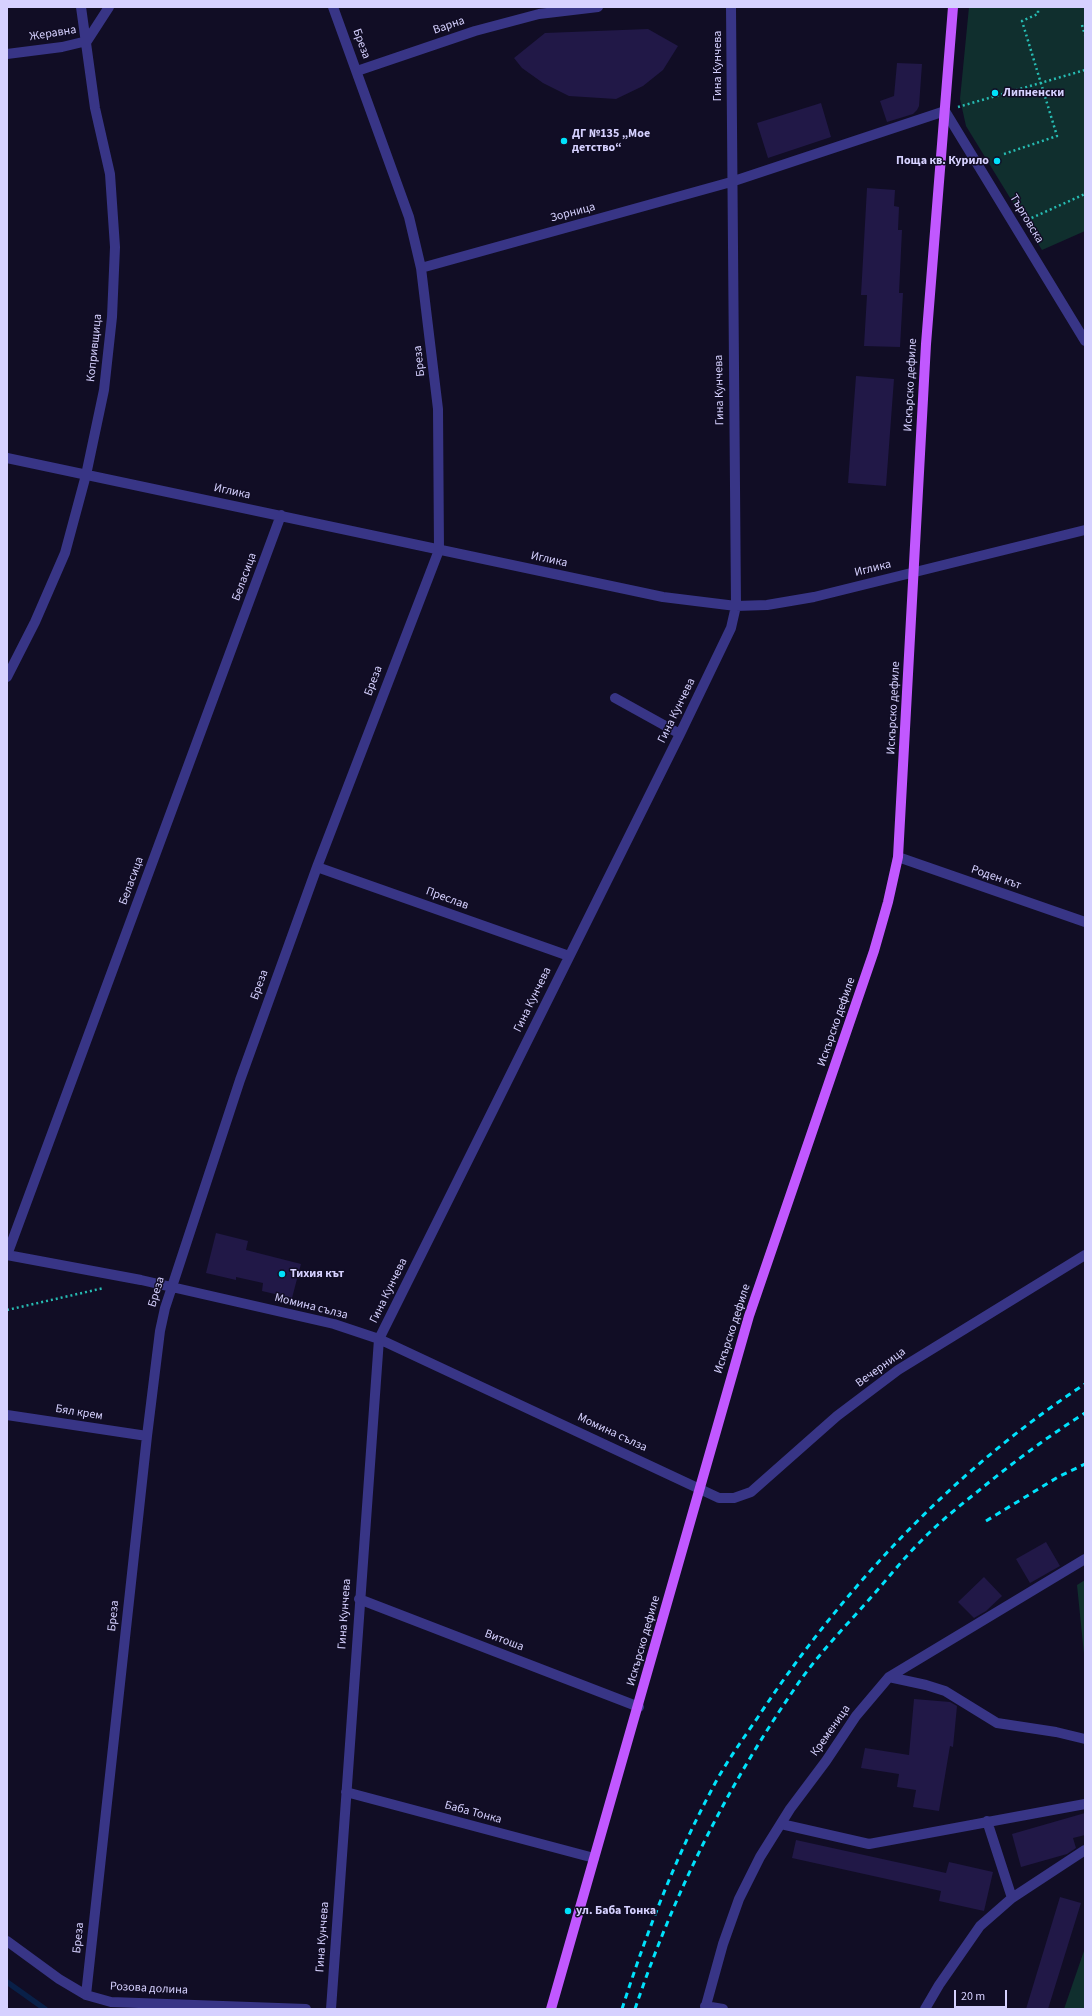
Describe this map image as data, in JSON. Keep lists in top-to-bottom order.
{
  "streets": {
    "main road": ["Искърско дефиле"],
    "street": [
      "Варна",
      "Жеравна",
      "Бреза",
      "Гина Кунчева",
      "Зорница",
      "Търговска",
      "Копривщица",
      "Иглика",
      "Беласица",
      "Роден кът",
      "Преслав",
      "Момина сълза",
      "Вечерница",
      "Бял крем",
      "Витоша",
      "Кременица",
      "Баба Тонка",
      "Розова долина"
    ]
  },
  "crossings": [
    ["Варна", "Бреза"],
    ["Жеравна", "Копривщица"],
    ["Бреза", "Зорница"],
    ["Бреза", "Иглика"],
    ["Бреза", "Преслав"],
    ["Бреза", "Момина сълза"],
    ["Бреза", "Бял крем"],
    ["Бреза", "Розова долина"],
    ["Гина Кунчева", "Зорница"],
    ["Гина Кунчева", "Иглика"],
    ["Гина Кунчева", "Преслав"],
    ["Гина Кунчева", "Момина сълза"],
    ["Гина Кунчева", "Витоша"],
    ["Гина Кунчева", "Баба Тонка"],
    ["Зорница", "Търговска"],
    ["Зорница", "Искърско дефиле"],
    ["Търговска", "Искърско дефиле"],
    ["Копривщица", "Иглика"],
    ["Искърско дефиле", "Иглика"],
    ["Искърско дефиле", "Роден кът"],
    ["Искърско дефиле", "Момина сълза"],
    ["Искърско дефиле", "Вечерница"],
    ["Искърско дефиле", "Витоша"],
    ["Искърско дефиле", "Баба Тонка"],
    ["Иглика", "Беласица"],
    ["Беласица", "Момина сълза"],
    ["Момина сълза", "Вечерница"]
  ],
  "places": [
    "Липненски",
    "ДГ №135 „Мое детство“",
    "Поща кв. Курило",
    "Тихия кът",
    "ул. Баба Тонка"
  ],
  "scale_bar": "20 m"
}
